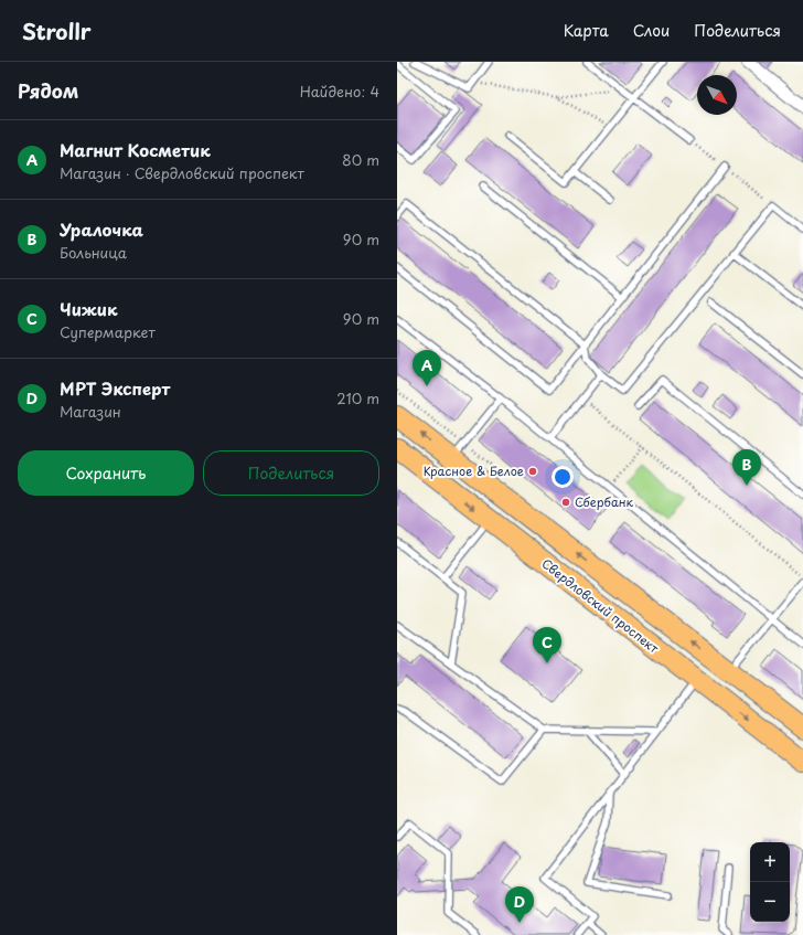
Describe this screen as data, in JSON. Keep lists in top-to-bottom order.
{
  "streets": {
    "main road": ["Свердловский проспект"]
  },
  "places": ["Красное & Белое", "Сбербанк"],
  "north": "bottom right",
  "page": {
    "header": "Strollr",
    "nav": ["Карта", "Слои", "Поделиться"],
    "heading": ["Рядом", "Найдено: 4"],
    "list": [
      {
        "mark": "A",
        "name": "Магнит Косметик",
        "note": "Магазин · Свердловский проспект",
        "value": "80 m"
      },
      {
        "mark": "B",
        "name": "Уралочка",
        "note": "Больница",
        "value": "90 m"
      },
      {
        "mark": "C",
        "name": "Чижик",
        "note": "Супермаркет",
        "value": "90 m"
      },
      {
        "mark": "D",
        "name": "МРТ Эксперт",
        "note": "Магазин",
        "value": "210 m"
      }
    ],
    "pins": [
      "A",
      "B",
      "C",
      "D"
    ],
    "buttons": ["Сохранить", "Поделиться"],
    "map_buttons": ["+", "−"]
  }
}
